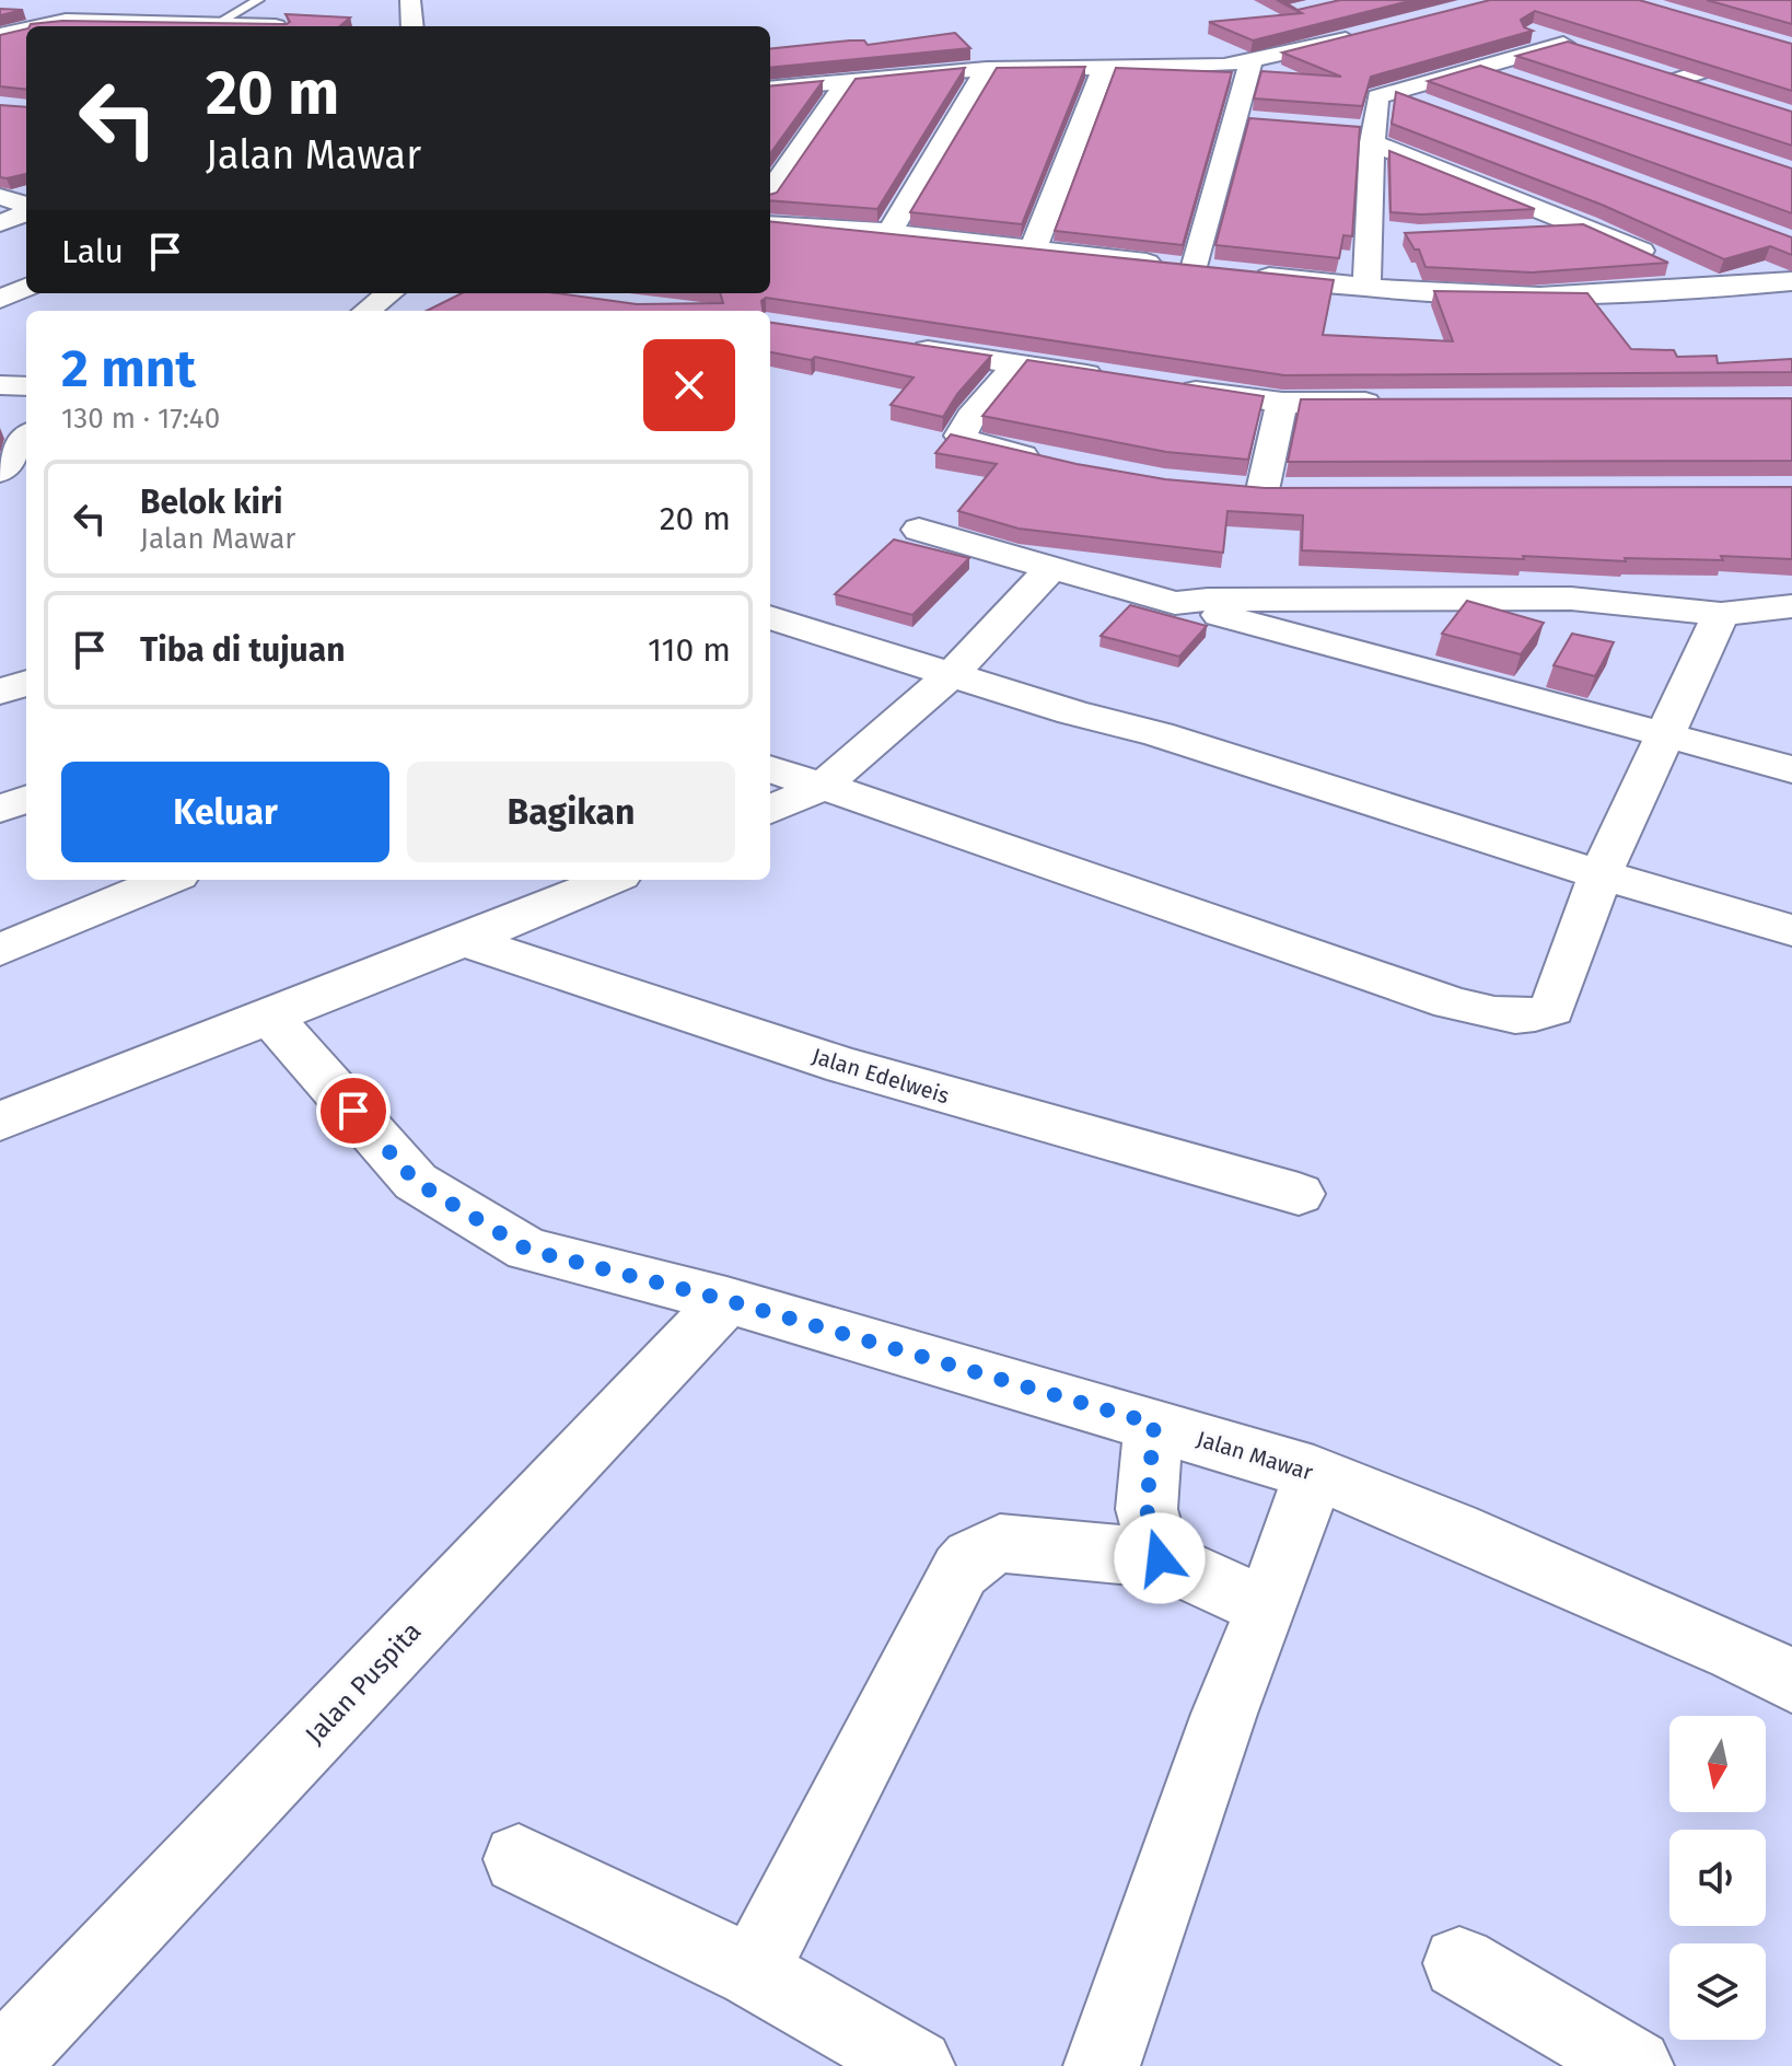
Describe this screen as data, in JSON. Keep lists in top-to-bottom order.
{
  "streets": {
    "street": ["Jalan Edelweis", "Jalan Mawar", "Jalan Puspita"]
  },
  "crossings": [
    ["Jalan Mawar", "Jalan Puspita"]
  ],
  "north": "bottom",
  "page": {
    "turn": ["20 m", "Jalan Mawar"],
    "then": "Lalu",
    "heading": ["2 mnt", "130 m · 17:40"],
    "list": [
      {
        "name": "Belok kiri",
        "note": "Jalan Mawar",
        "value": "20 m"
      },
      {
        "name": "Tiba di tujuan",
        "value": "110 m"
      }
    ],
    "buttons": ["Keluar", "Bagikan"]
  }
}
